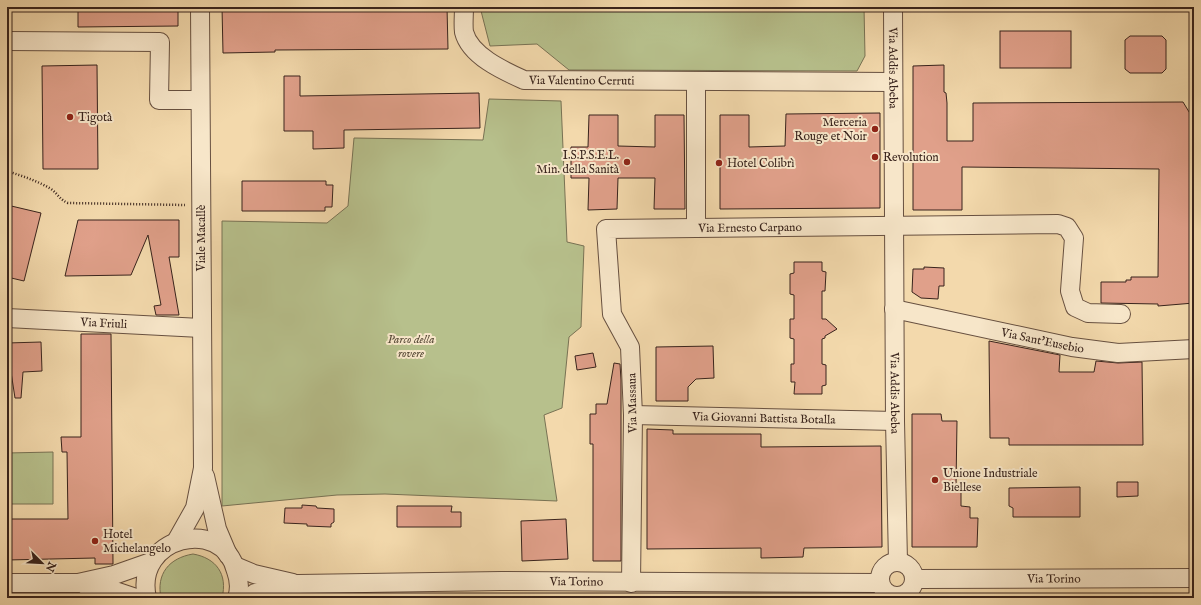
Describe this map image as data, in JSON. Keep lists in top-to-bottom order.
{
  "streets": {
    "street": [
      "Via Addis Abeba",
      "Via Valentino Cerruti",
      "Via Ernesto Carpano",
      "Viale Macallè",
      "Via Friuli",
      "Via Sant'Eusebio",
      "Via Massaua",
      "Via Giovanni Battista Botalla",
      "Via Torino"
    ]
  },
  "crossings": [
    ["Via Addis Abeba", "Via Valentino Cerruti"],
    ["Via Addis Abeba", "Via Ernesto Carpano"],
    ["Via Addis Abeba", "Via Sant'Eusebio"],
    ["Via Addis Abeba", "Via Giovanni Battista Botalla"],
    ["Via Addis Abeba", "Via Torino"],
    ["Via Ernesto Carpano", "Via Massaua"],
    ["Viale Macallè", "Via Friuli"],
    ["Viale Macallè", "Via Torino"],
    ["Via Massaua", "Via Giovanni Battista Botalla"],
    ["Via Massaua", "Via Torino"]
  ],
  "parks": ["Parco della rovere"],
  "places": [
    "Tigotà",
    "Merceria Rouge et Noir",
    "Revolution",
    "I.S.P.S.E.L. Min. della Sanità",
    "Hotel Colibrì",
    "Unione Industriale Biellese",
    "Hotel Michelangelo"
  ],
  "north": "bottom right"
}
